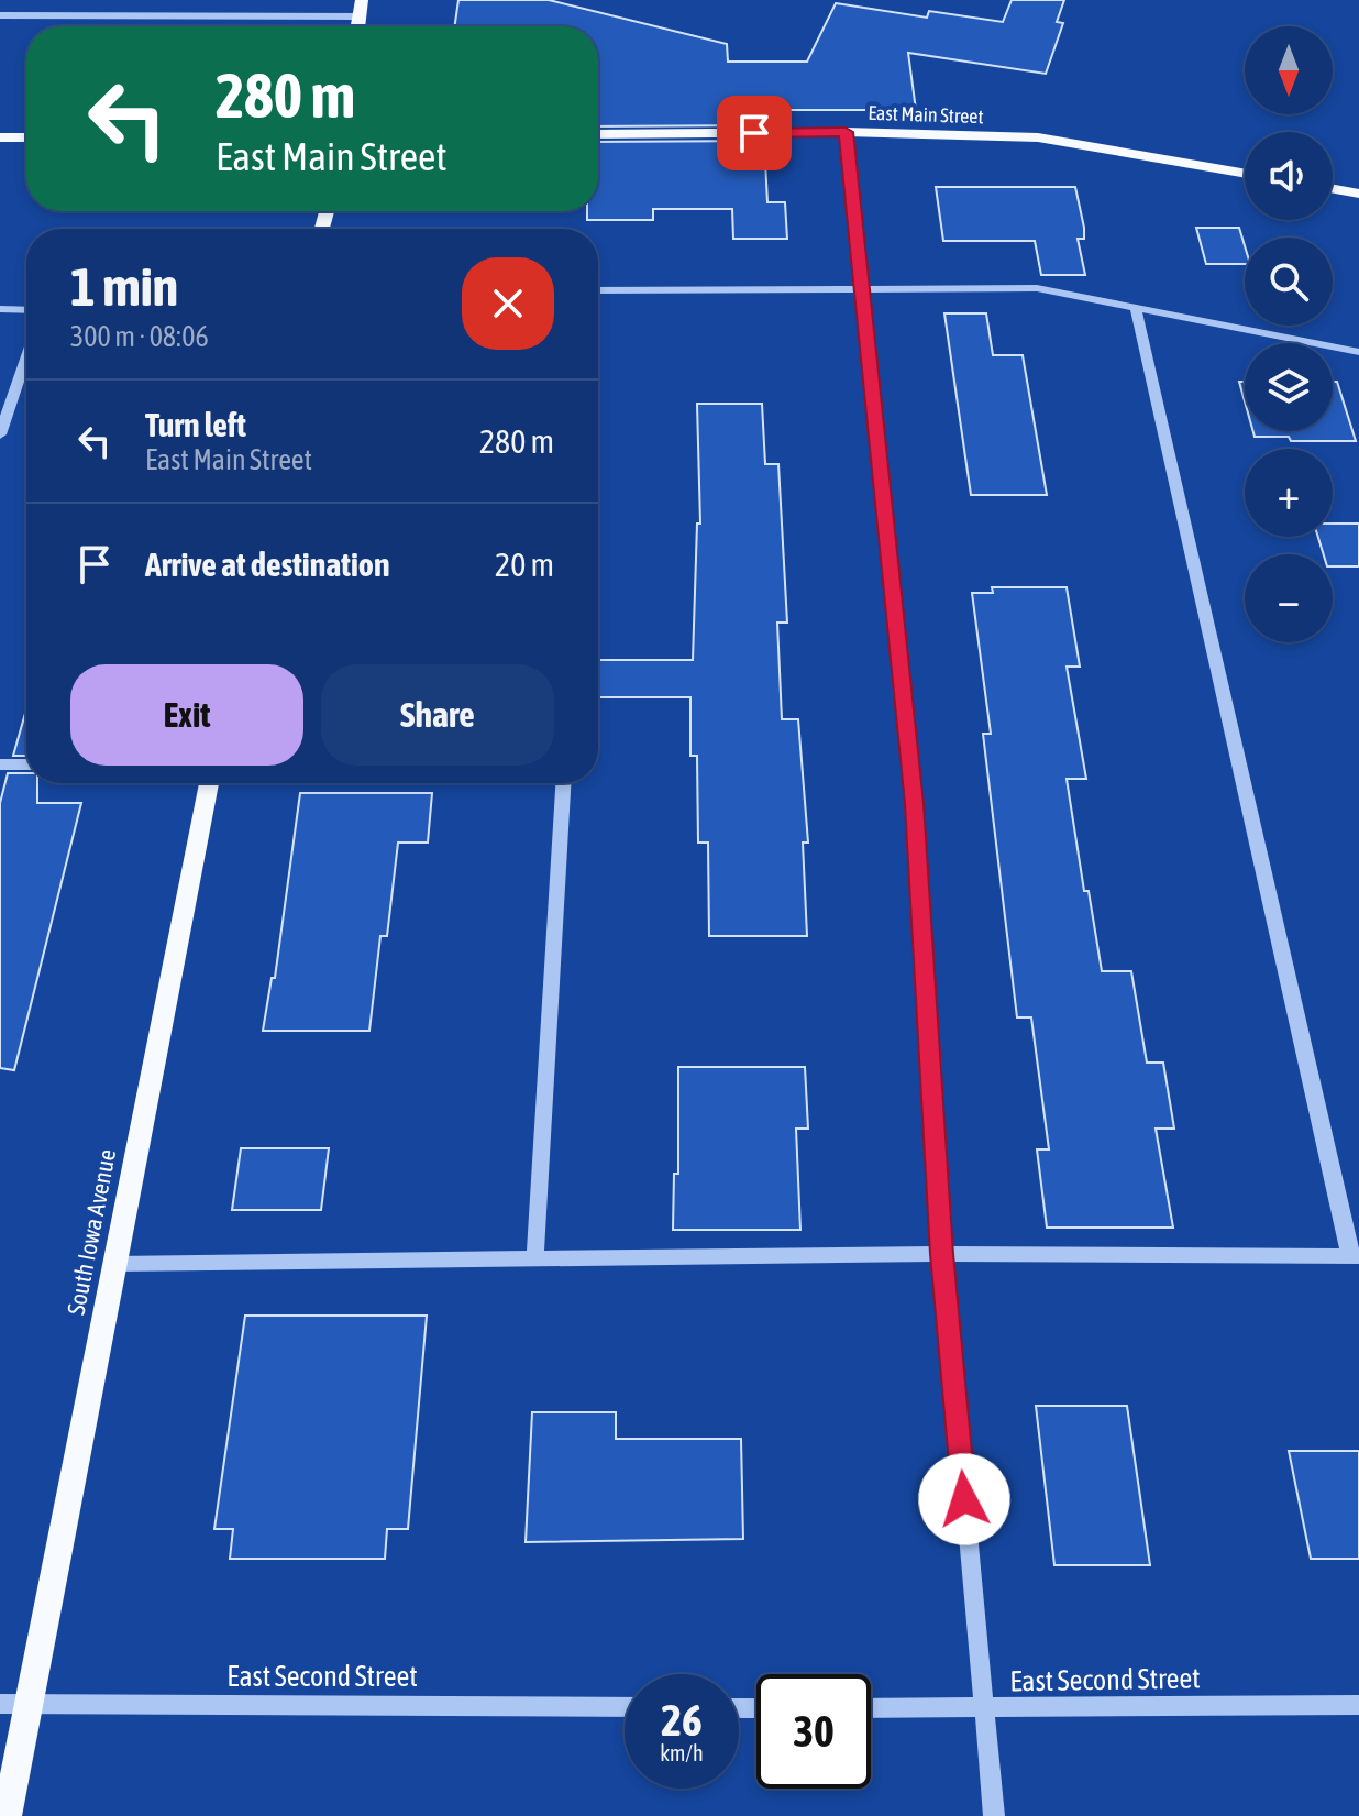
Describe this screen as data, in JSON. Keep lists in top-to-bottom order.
{
  "streets": {
    "main road": ["East Main Street", "South Iowa Avenue"],
    "street": ["East Second Street"]
  },
  "crossings": [
    ["South Iowa Avenue", "East Second Street"]
  ],
  "north": "bottom",
  "page": {
    "map_buttons": ["+", "−"],
    "turn": ["280 m", "East Main Street"],
    "heading": ["1 min", "300 m · 08:06"],
    "list": [
      {
        "name": "Turn left",
        "note": "East Main Street",
        "value": "280 m"
      },
      {
        "name": "Arrive at destination",
        "value": "20 m"
      }
    ],
    "buttons": ["Exit", "Share"],
    "speed": "26 km/h",
    "limit": "30"
  }
}
